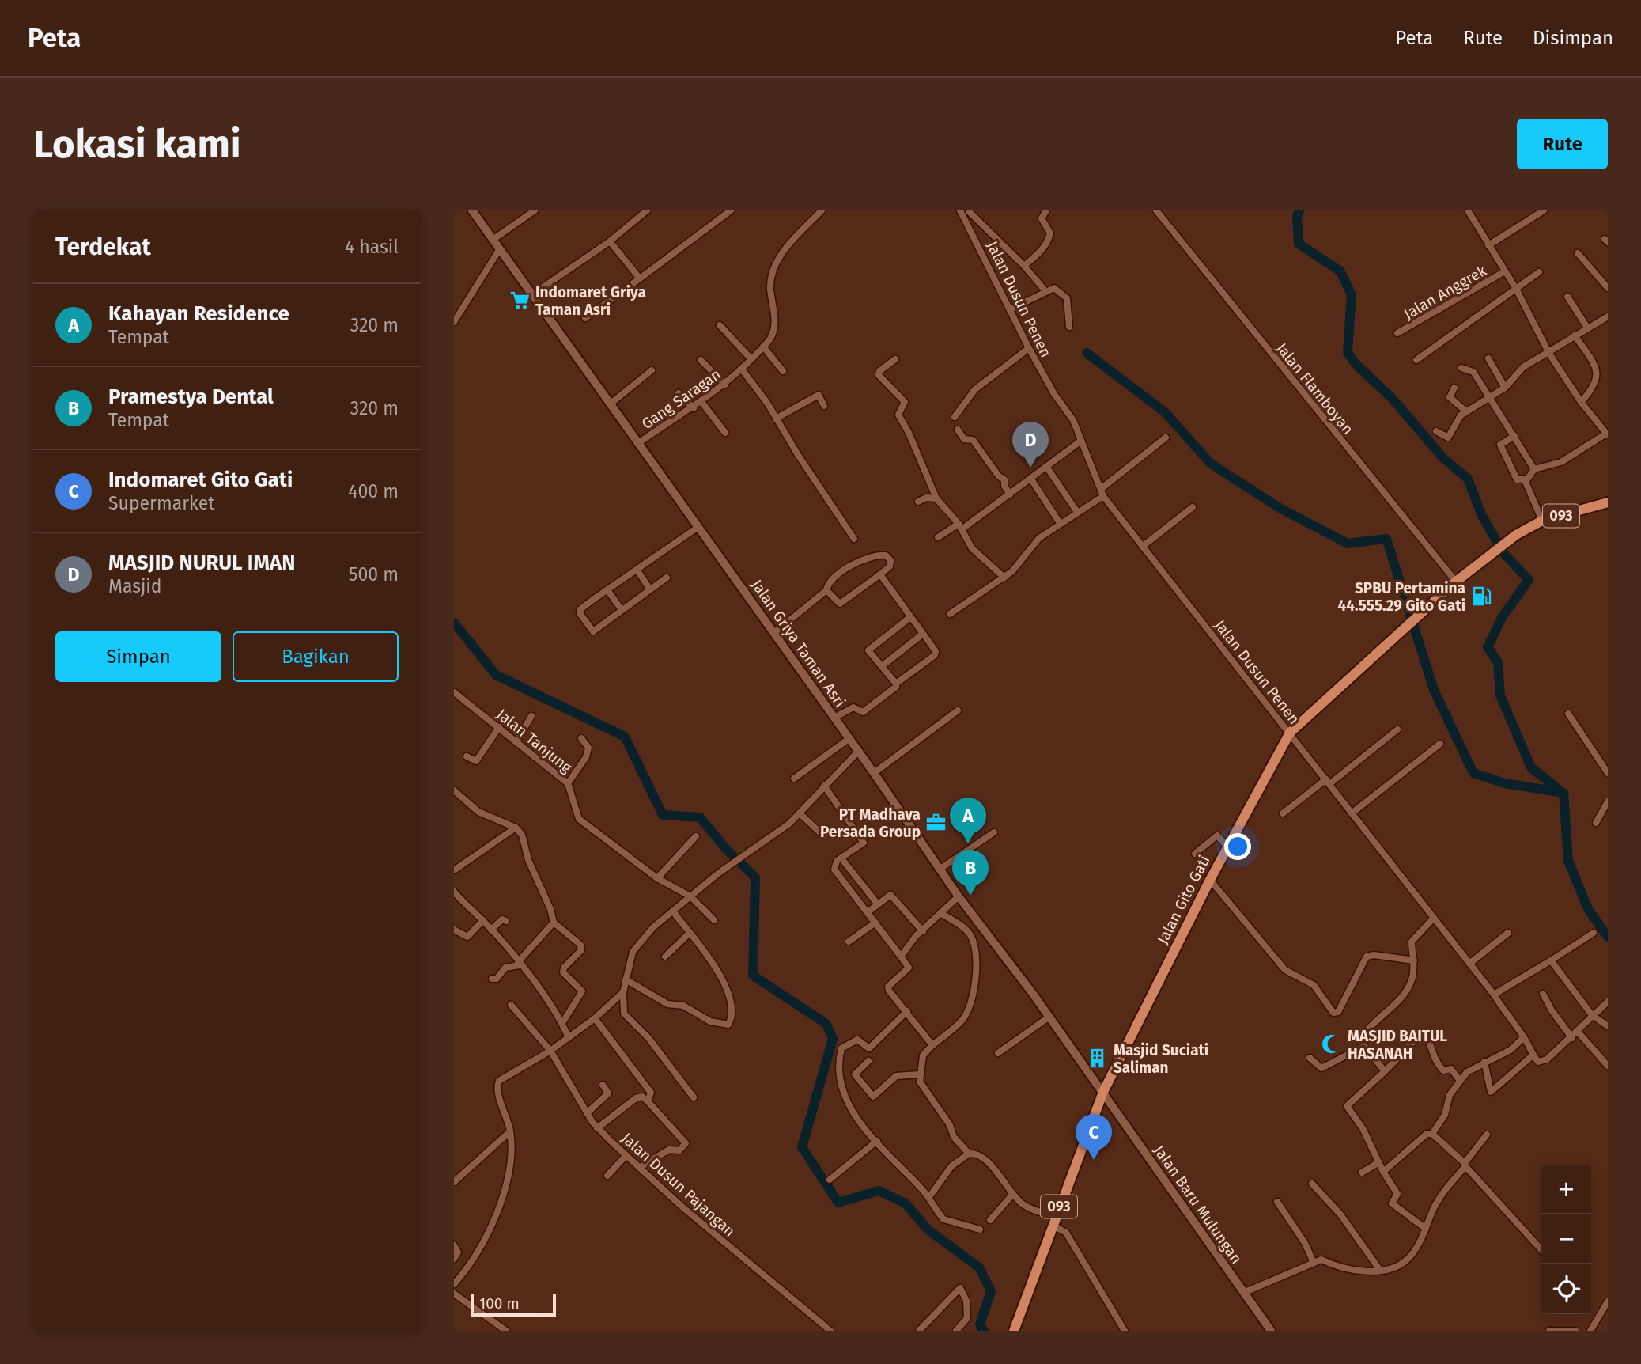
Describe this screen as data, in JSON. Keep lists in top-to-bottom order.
{
  "streets": {
    "main road": ["093", "Jalan Gito Gati"],
    "street": [
      "Jalan Anggrek",
      "Jalan Dusun Penen",
      "Jalan Flamboyan",
      "Gang Saragan",
      "Jalan Griya Taman Asri",
      "Jalan Tanjung",
      "Jalan Dusun Pajangan",
      "Jalan Baru Mulungan"
    ]
  },
  "crossings": [
    ["Jalan Dusun Penen", "Jalan Gito Gati"],
    ["Jalan Flamboyan", "Jalan Gito Gati"],
    ["Gang Saragan", "Jalan Griya Taman Asri"],
    ["Jalan Griya Taman Asri", "Jalan Gito Gati"],
    ["Jalan Griya Taman Asri", "Jalan Baru Mulungan"],
    ["Jalan Gito Gati", "Jalan Baru Mulungan"]
  ],
  "places": {
    "supermarket": ["Indomaret Griya Taman Asri"],
    "fuel station": ["SPBU Pertamina 44.555.29 Gito Gati"],
    "office": ["PT Madhava Persada Group"],
    "mosque": ["MASJID BAITUL HASANAH"],
    "building": ["Masjid Suciati Saliman"]
  },
  "scale_bar": "100 m",
  "page": {
    "header": "Peta",
    "nav": ["Peta", "Rute", "Disimpan"],
    "buttons": [
      "Rute",
      ["Simpan", "Bagikan"]
    ],
    "title": "Lokasi kami",
    "heading": ["Terdekat", "4 hasil"],
    "list": [
      {
        "mark": "A",
        "name": "Kahayan Residence",
        "note": "Tempat",
        "value": "320 m"
      },
      {
        "mark": "B",
        "name": "Pramestya Dental",
        "note": "Tempat",
        "value": "320 m"
      },
      {
        "mark": "C",
        "name": "Indomaret Gito Gati",
        "note": "Supermarket",
        "value": "400 m"
      },
      {
        "mark": "D",
        "name": "MASJID NURUL IMAN",
        "note": "Masjid",
        "value": "500 m"
      }
    ],
    "pins": [
      "D",
      "A",
      "B",
      "C"
    ],
    "map_buttons": ["+", "−"],
    "scale": "100 m"
  }
}
